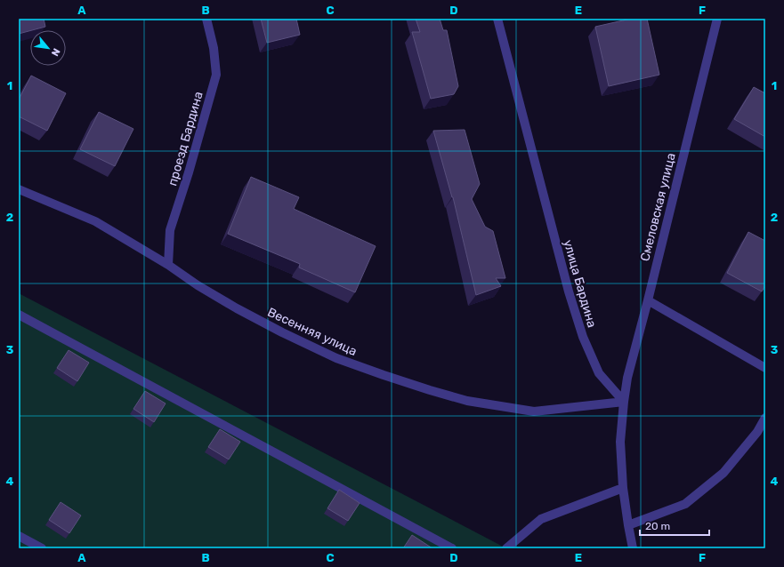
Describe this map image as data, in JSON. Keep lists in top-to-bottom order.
{
  "streets": {
    "street": [
      "проезд Бардина",
      "Смеловская улица",
      "улица Бардина",
      "Весенняя улица"
    ]
  },
  "crossings": [
    ["проезд Бардина", "Весенняя улица"],
    ["Смеловская улица", "улица Бардина"],
    ["Смеловская улица", "Весенняя улица"],
    ["улица Бардина", "Весенняя улица"]
  ],
  "scale_bar": "20 m",
  "north": "bottom right",
  "grid": {
    "columns": [
      "A",
      "B",
      "C",
      "D",
      "E",
      "F"
    ],
    "rows": [
      "1",
      "2",
      "3",
      "4"
    ]
  }
}
